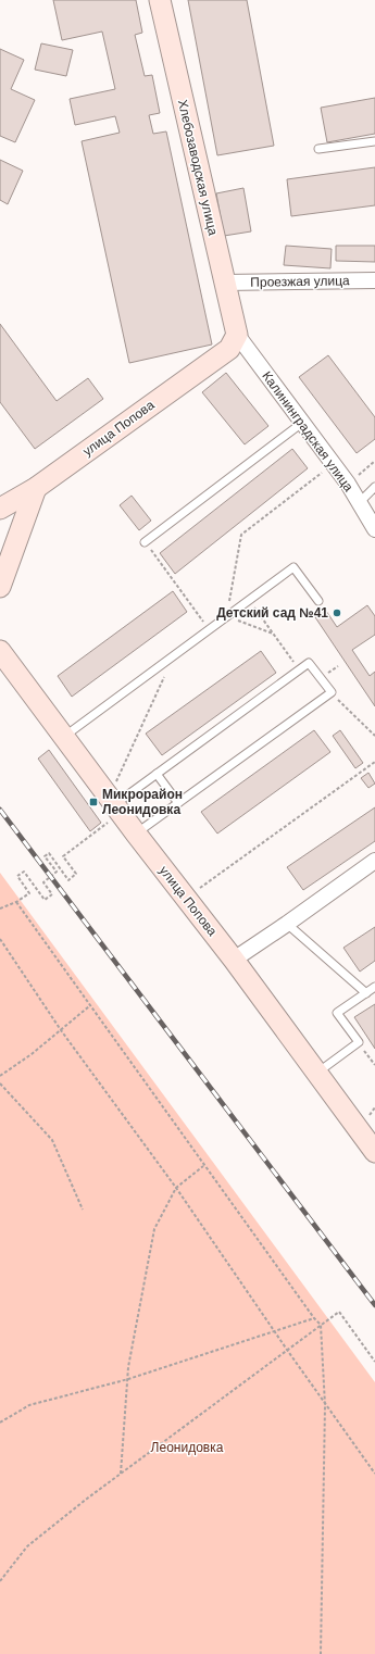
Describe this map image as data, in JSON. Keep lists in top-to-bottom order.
{
  "streets": {
    "street": [
      "Хлебозаводская улица",
      "Проезжая улица",
      "улица Попова",
      "Калининградская улица"
    ]
  },
  "crossings": [
    ["Хлебозаводская улица", "Проезжая улица"],
    ["Хлебозаводская улица", "улица Попова"],
    ["Хлебозаводская улица", "Калининградская улица"],
    ["улица Попова", "Калининградская улица"]
  ],
  "parks": ["Леонидовка"],
  "places": {
    "other": ["Детский сад №41"],
    "transit": ["Микрорайон Леонидовка"]
  }
}
